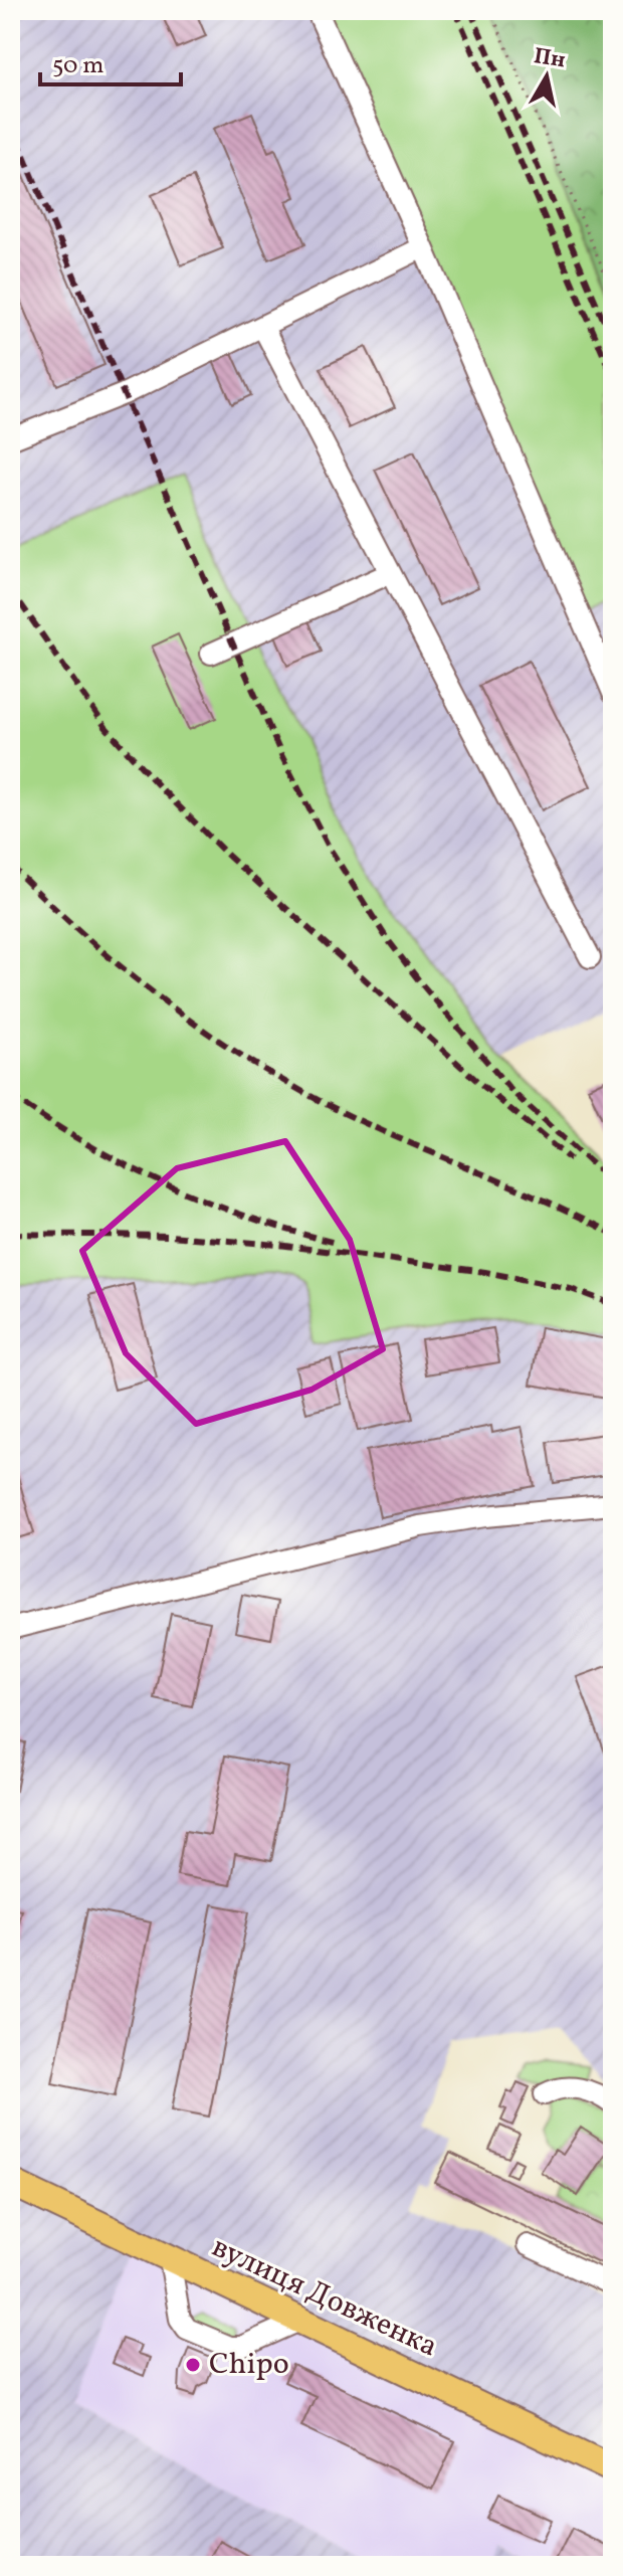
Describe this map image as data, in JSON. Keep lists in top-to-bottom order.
{
  "streets": {
    "main road": ["вулиця Довженка"]
  },
  "places": ["Chipo"],
  "scale_bar": "50 m",
  "north": "top"
}
